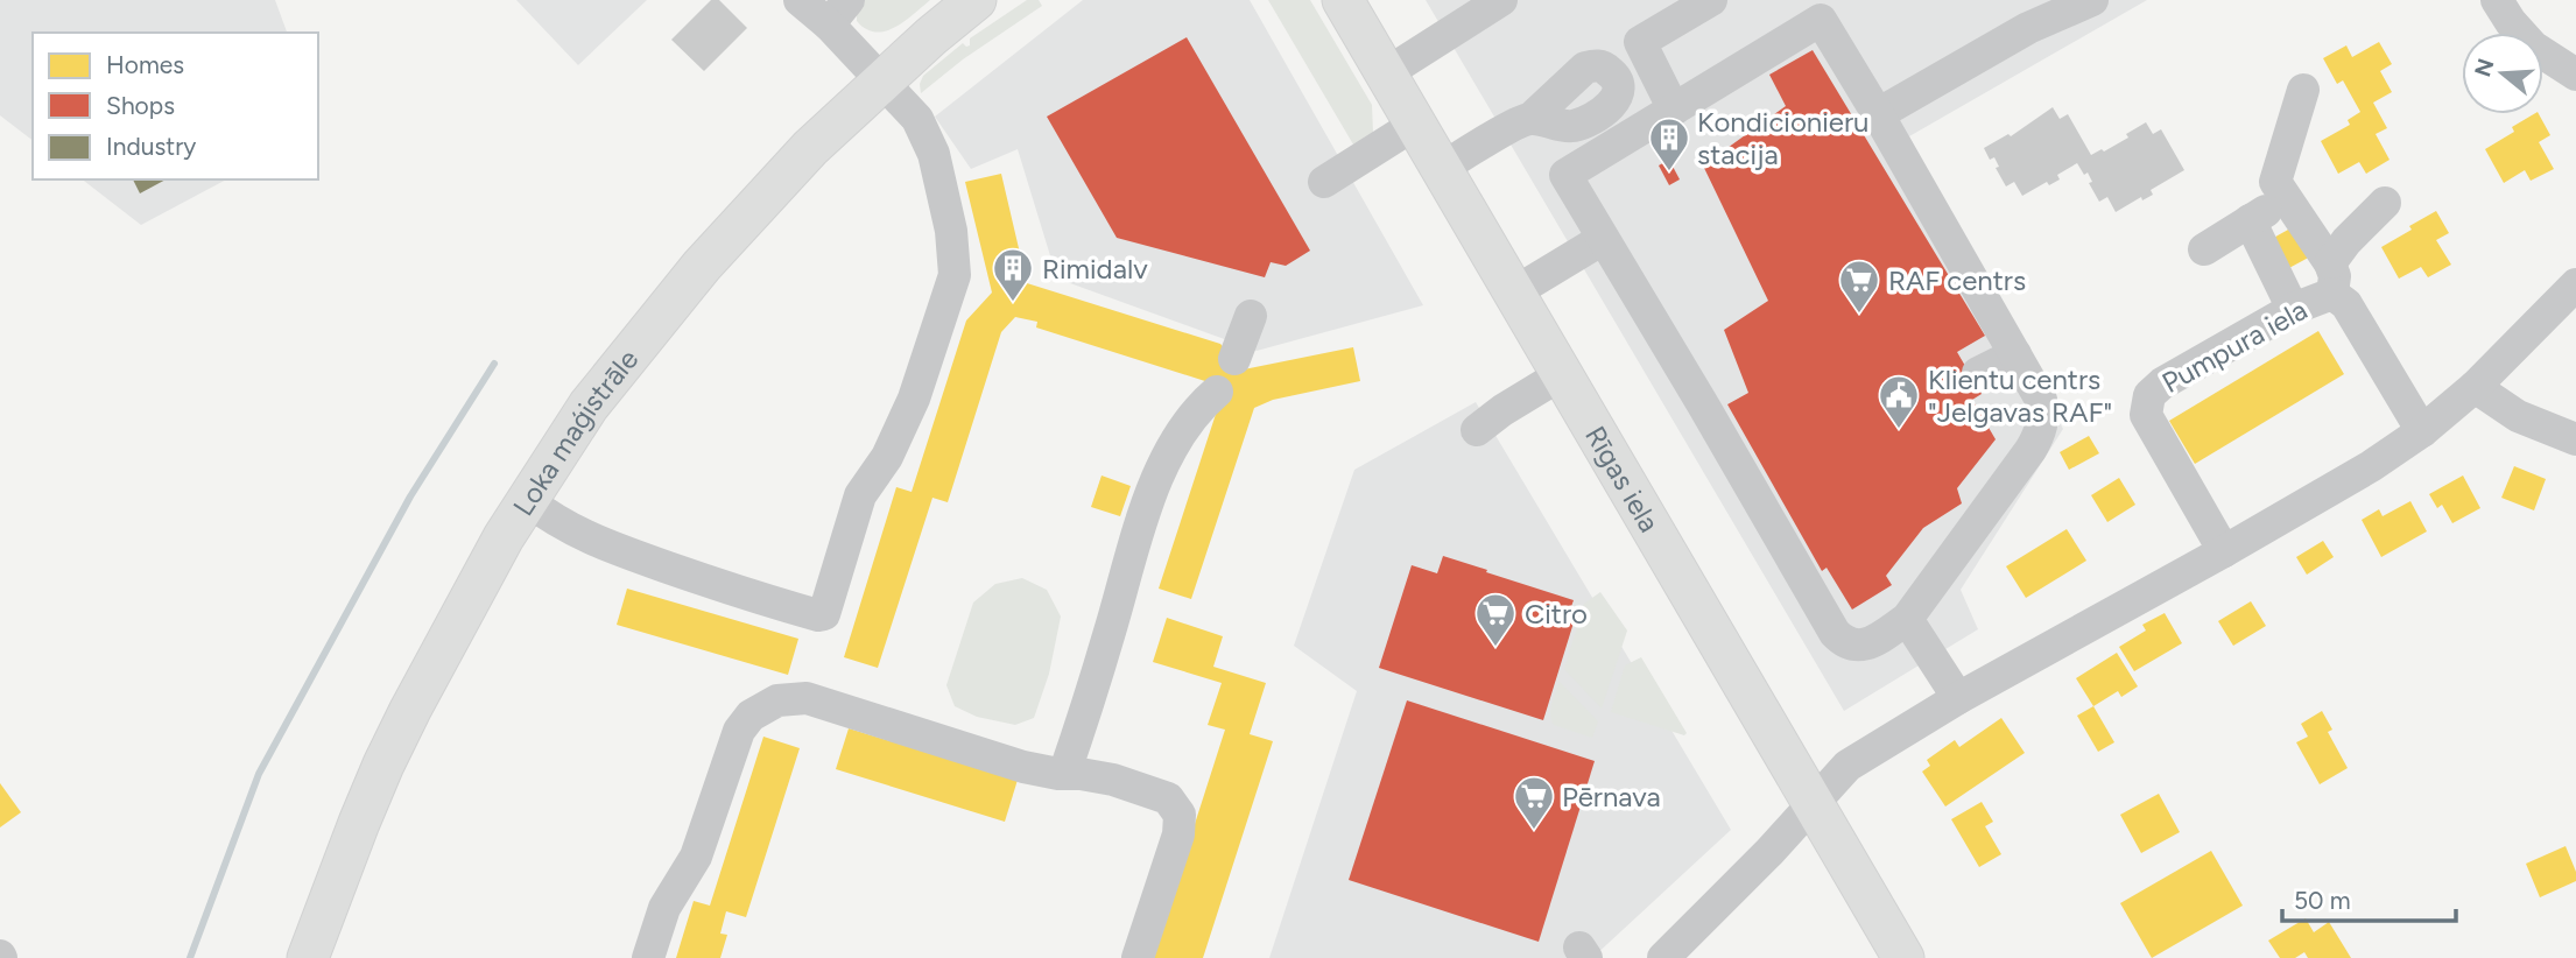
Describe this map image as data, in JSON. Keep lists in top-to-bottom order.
{
  "streets": {
    "main road": ["Loka maģistrāle", "Rīgas iela"],
    "street": ["Pumpura iela"]
  },
  "places": {
    "building": ["Kondicionieru stacija", "Rimidalv"],
    "supermarket": ["RAF centrs", "Citro", "Pērnava"],
    "public building": ["Klientu centrs \"Jelgavas RAF\""]
  },
  "legend": ["Homes", "Shops", "Industry"],
  "scale_bar": "50 m",
  "north": "left"
}
